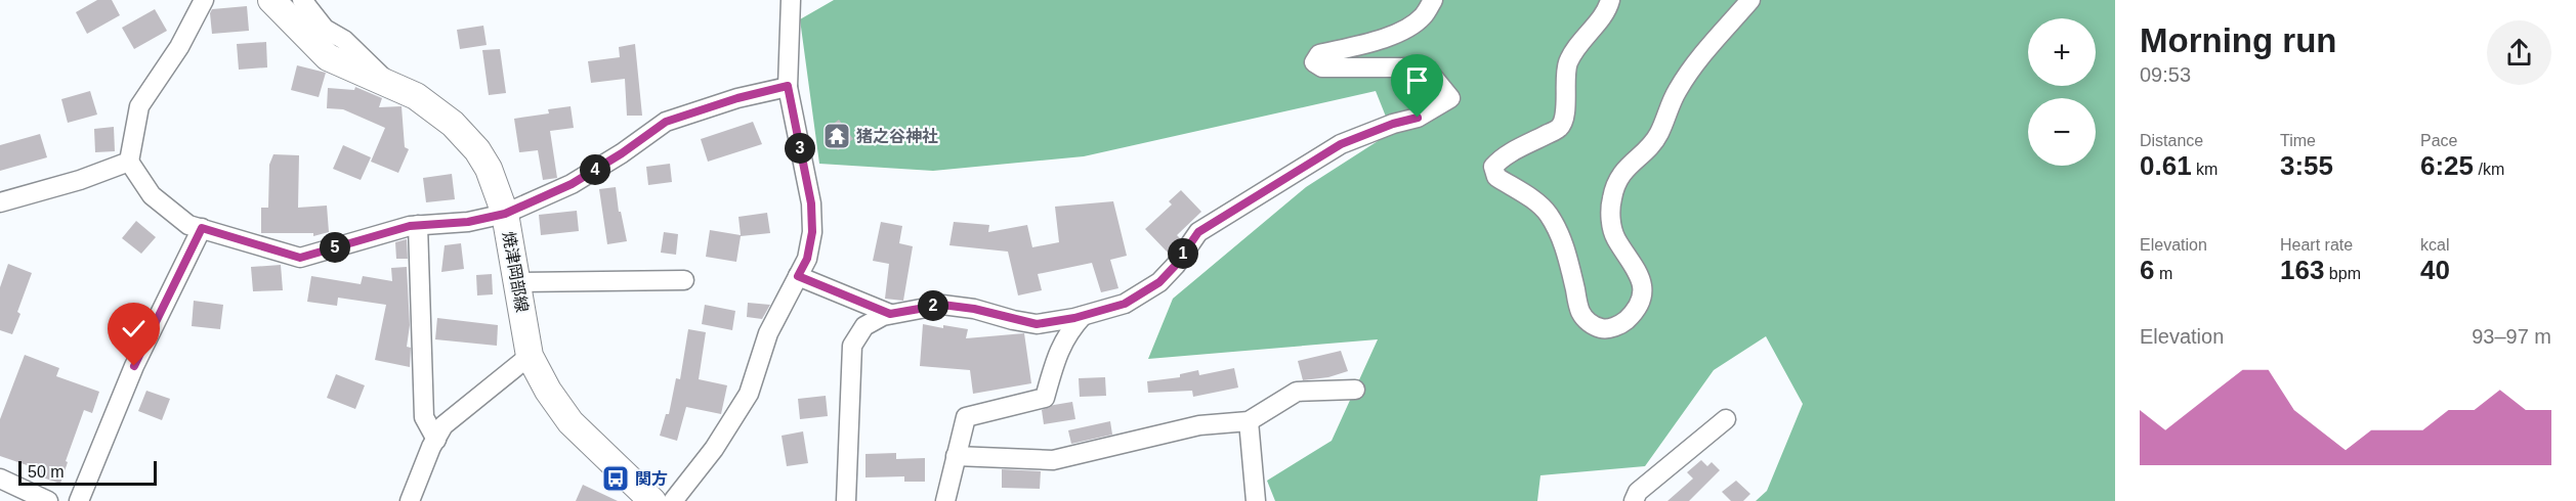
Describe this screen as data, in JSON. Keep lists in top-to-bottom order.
{
  "streets": {
    "main road": ["焼津岡部線"]
  },
  "places": {
    "temple": ["猪之谷神社"],
    "bus stop": ["関方"]
  },
  "scale_bar": "50 m",
  "page": {
    "heading": ["Morning run", "09:53"],
    "map_buttons": ["+", "−"],
    "stats": [
      ["Distance", "0.61 km"],
      ["Time", "3:55"],
      ["Pace", "6:25 /km"],
      ["Elevation", "6 m"],
      ["Heart rate", "163 bpm"],
      ["kcal", "40"]
    ],
    "pins": [
      "3",
      "4",
      "5",
      "1",
      "2"
    ],
    "chart": ["Elevation", "93–97 m"],
    "scale": "50 m"
  }
}
